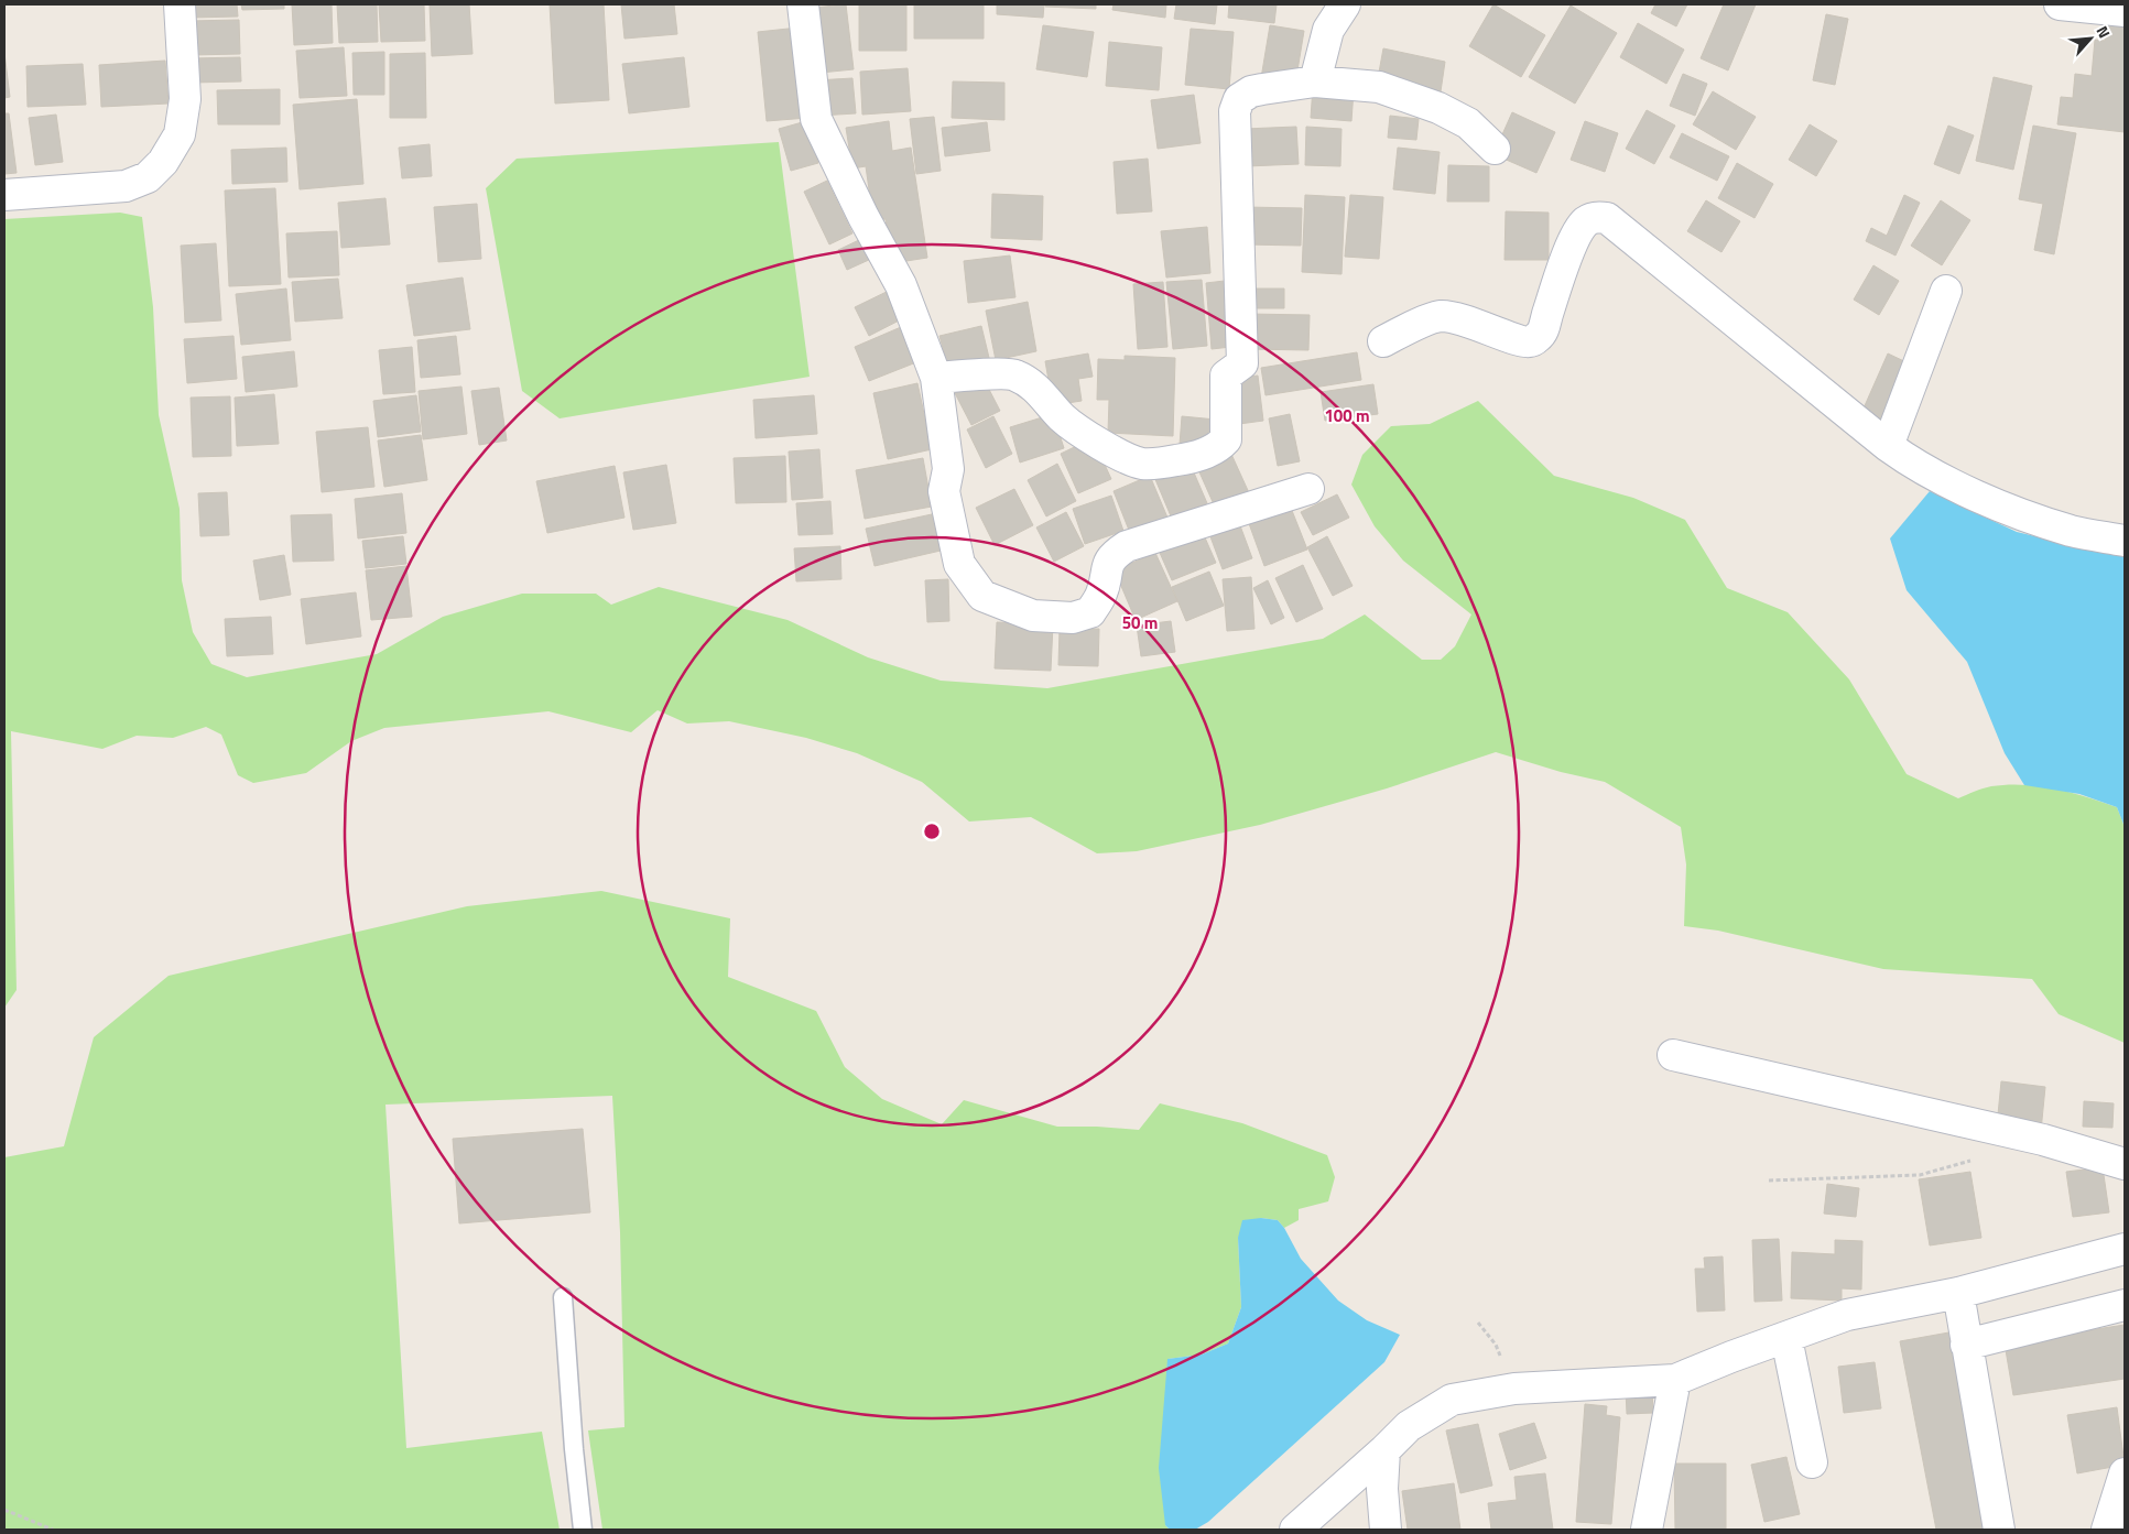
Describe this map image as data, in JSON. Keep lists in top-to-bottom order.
{
  "north": "top right",
  "rings": ["100 m", "50 m"]
}
